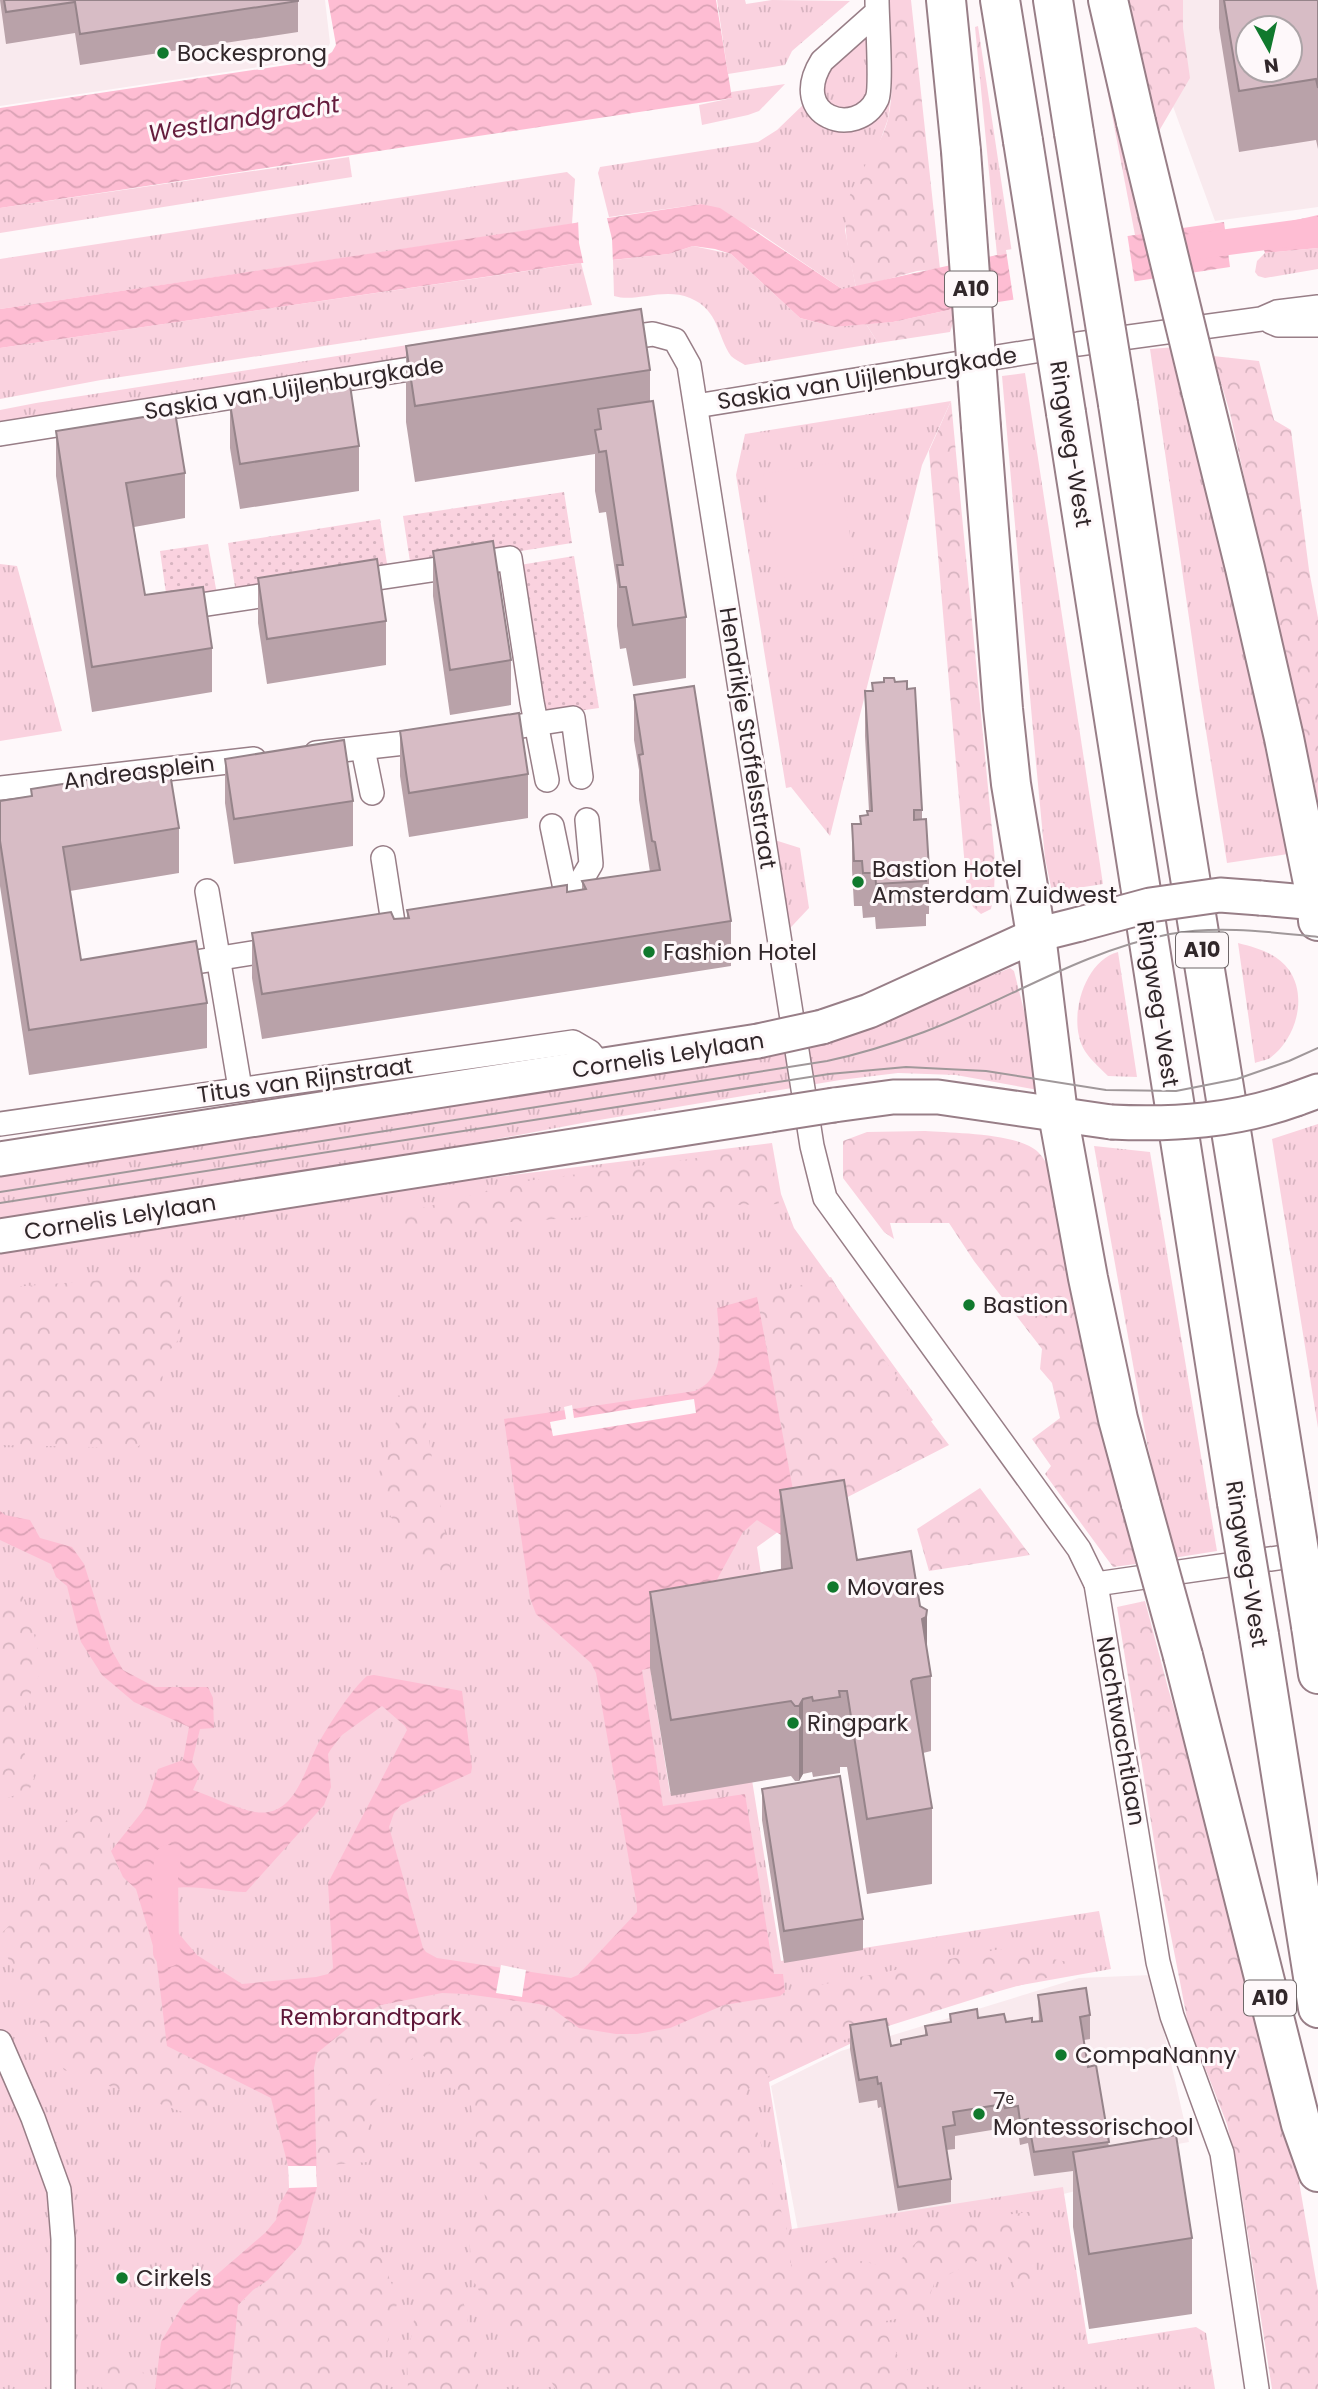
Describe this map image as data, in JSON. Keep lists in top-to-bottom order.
{
  "streets": {
    "highway": ["A10", "Ringweg-West"],
    "main road": ["Cornelis Lelylaan"],
    "street": [
      "Saskia van Uijlenburgkade",
      "Hendrikje Stoffelsstraat",
      "Andreasplein",
      "Titus van Rijnstraat",
      "Nachtwachtlaan"
    ]
  },
  "crossings": [
    ["A10", "Cornelis Lelylaan"],
    ["Saskia van Uijlenburgkade", "Hendrikje Stoffelsstraat"],
    ["Hendrikje Stoffelsstraat", "Nachtwachtlaan"],
    ["Cornelis Lelylaan", "Titus van Rijnstraat"]
  ],
  "water": ["Westlandgracht"],
  "parks": ["Rembrandtpark"],
  "places": [
    "Bockesprong",
    "Bastion Hotel Amsterdam Zuidwest",
    "Fashion Hotel",
    "Bastion",
    "Movares",
    "Ringpark",
    "CompaNanny",
    "7ᵉ Montessorischool",
    "Cirkels"
  ],
  "north": "bottom"
}
